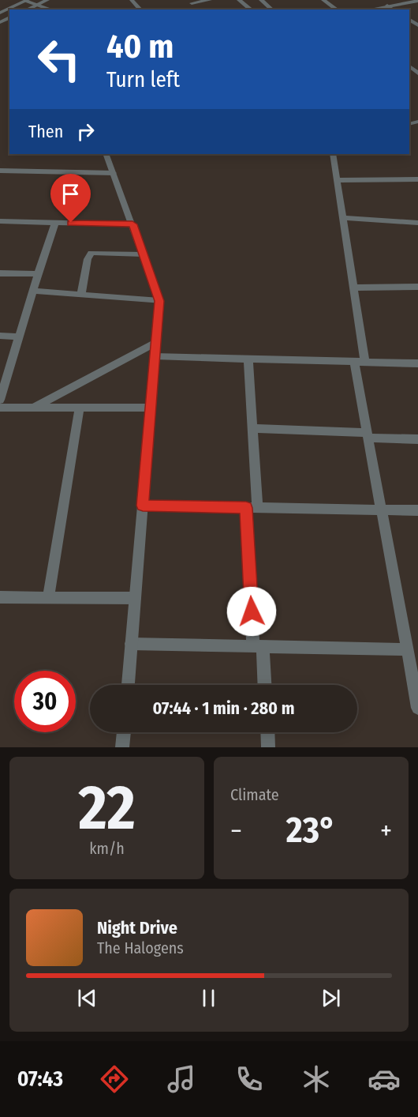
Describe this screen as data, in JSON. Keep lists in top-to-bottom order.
{
  "page": {
    "turn": ["40 m", "Turn left"],
    "then": "Then",
    "limit": "30",
    "trip": "07:44 · 1 min · 280 m",
    "tile": [
      ["22", "km/h"],
      "Climate"
    ],
    "heat": ["−", "23°", "+"],
    "song": ["Night Drive", "The Halogens"],
    "tabs": "07:43"
  }
}
